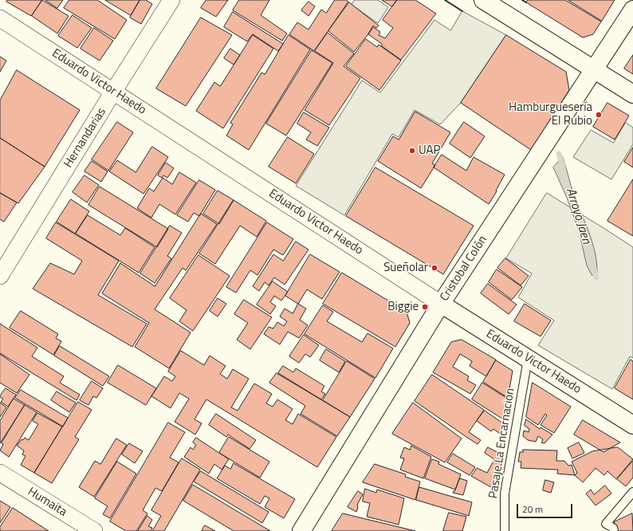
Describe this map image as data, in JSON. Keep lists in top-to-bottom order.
{
  "streets": {
    "main road": ["Eduardo Victor Haedo", "Cristobal Colón"],
    "street": ["Hernandarias", "Humaita"],
    "lane": ["Pasaje La Encarnacion"]
  },
  "crossings": [
    ["Eduardo Victor Haedo", "Hernandarias"],
    ["Eduardo Victor Haedo", "Cristobal Colón"],
    ["Eduardo Victor Haedo", "Pasaje La Encarnacion"]
  ],
  "water": ["Arroyo Jaen"],
  "places": [
    "Hamburguesería El Rubio",
    "UAP",
    "Sueñolar",
    "Biggie"
  ],
  "scale_bar": "20 m"
}
